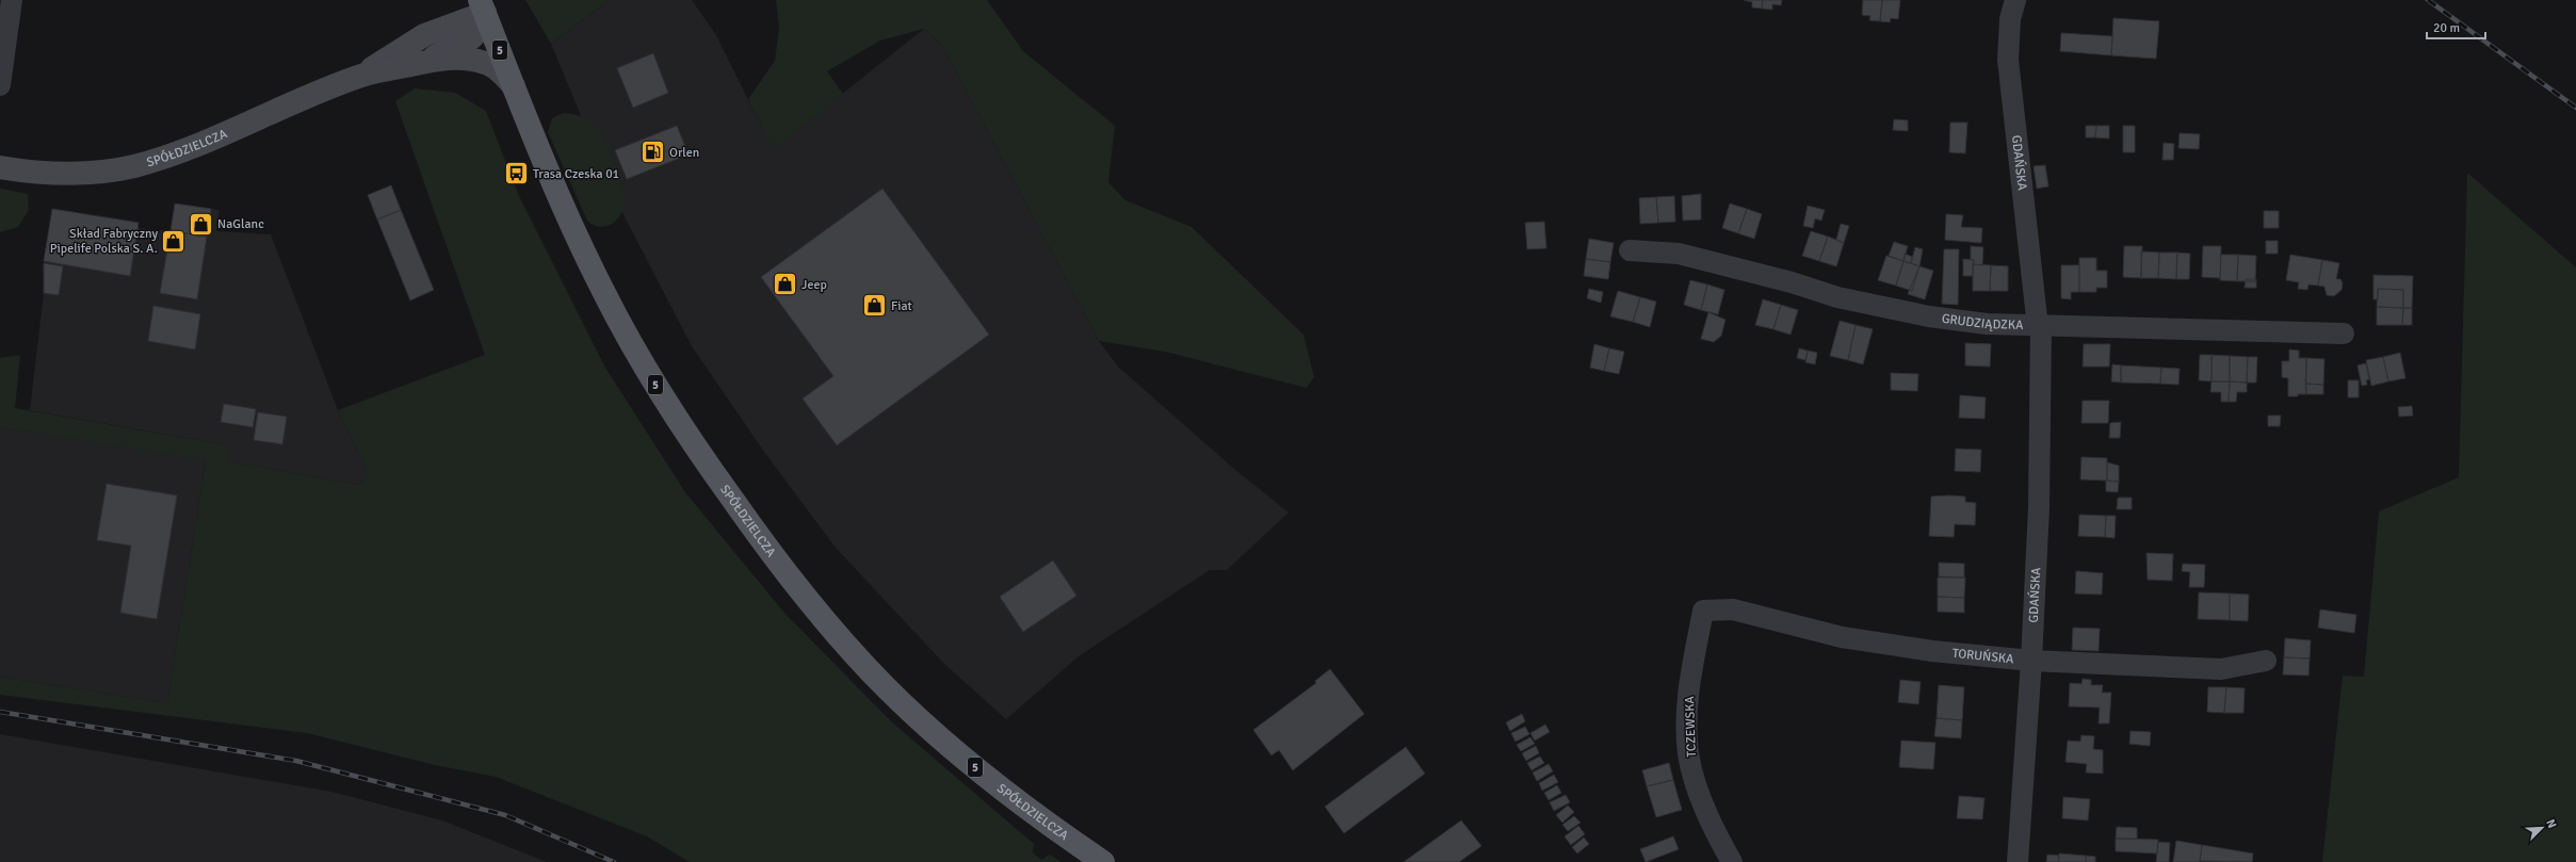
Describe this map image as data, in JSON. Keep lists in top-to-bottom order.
{
  "streets": {
    "main road": ["5", "SPÓŁDZIELCZA"],
    "street": [
      "GDAŃSKA",
      "GRUDZIĄDZKA",
      "TORUŃSKA",
      "TCZEWSKA"
    ]
  },
  "crossings": [
    ["GDAŃSKA", "GRUDZIĄDZKA"],
    ["GDAŃSKA", "TORUŃSKA"],
    ["TORUŃSKA", "TCZEWSKA"]
  ],
  "places": {
    "fuel station": ["Orlen"],
    "bus stop": ["Trasa Czeska 01"],
    "shop": [
      "NaGlanc",
      "Skład Fabryczny Pipelife Polska S. A.",
      "Jeep",
      "Fiat"
    ]
  },
  "scale_bar": "20 m",
  "north": "top right"
}
